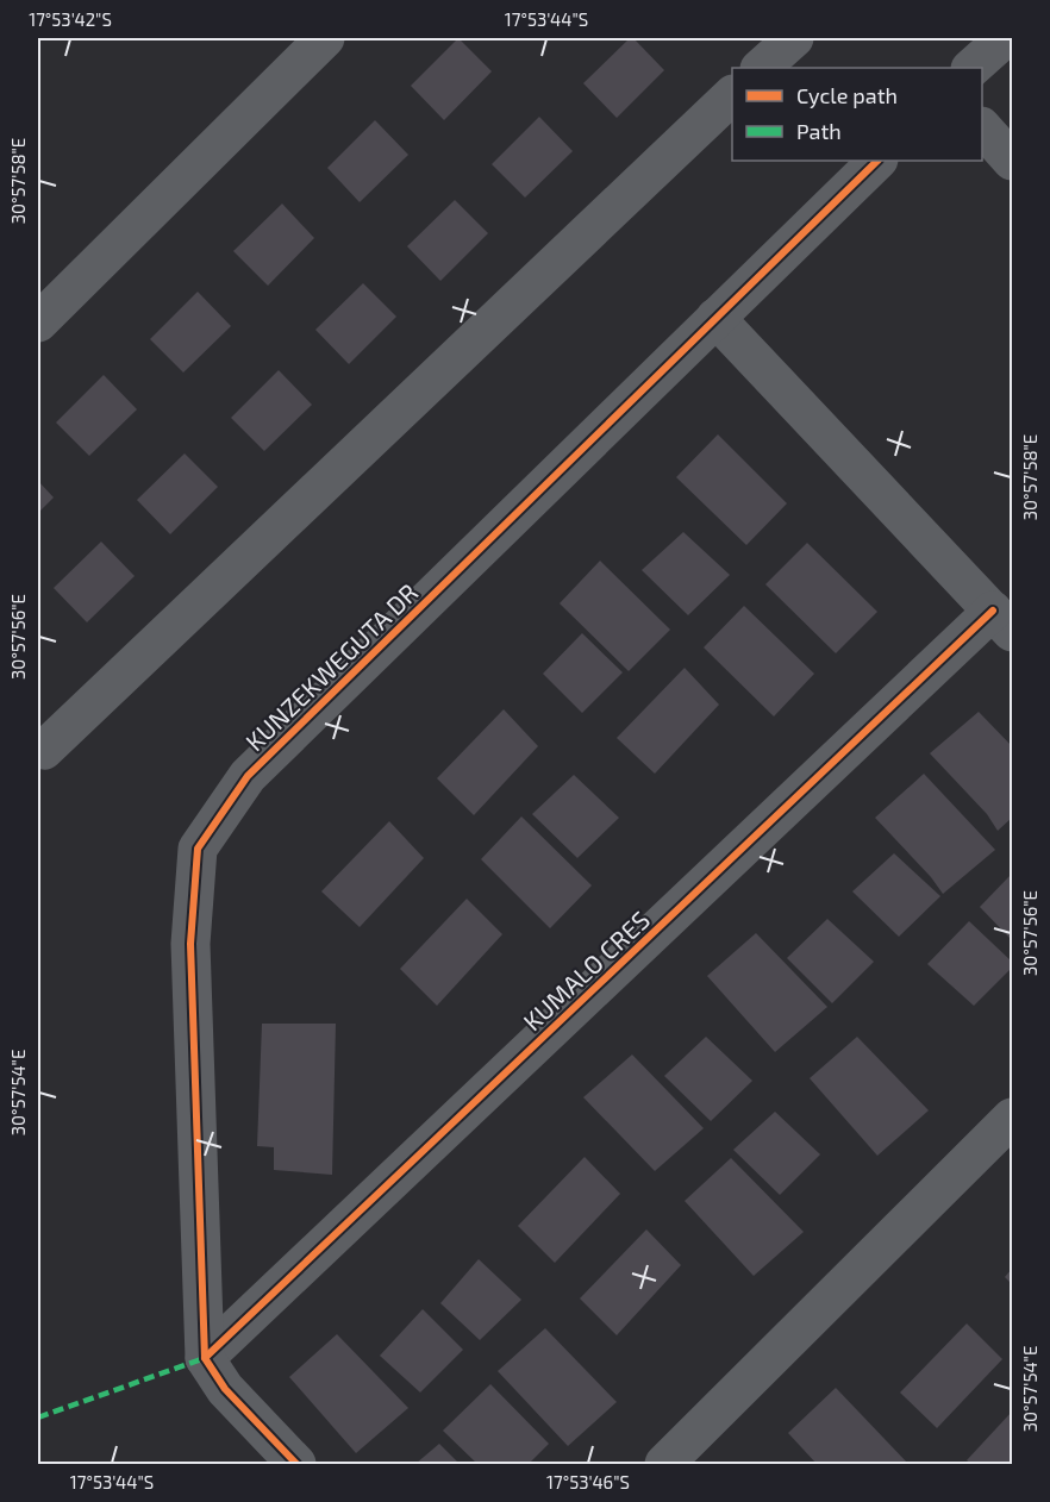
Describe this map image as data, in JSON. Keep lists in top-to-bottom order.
{
  "streets": {
    "street": ["KUNZEKWEGUTA DR", "KUMALO CRES"]
  },
  "crossings": [
    ["KUNZEKWEGUTA DR", "KUMALO CRES"]
  ],
  "legend": ["Cycle path", "Path"],
  "coordinates": [
    "17°53'42\"S",
    "17°53'44\"S",
    "30°57'58\"E",
    "30°57'56\"E",
    "30°57'54\"E",
    "17°53'46\"S"
  ]
}
